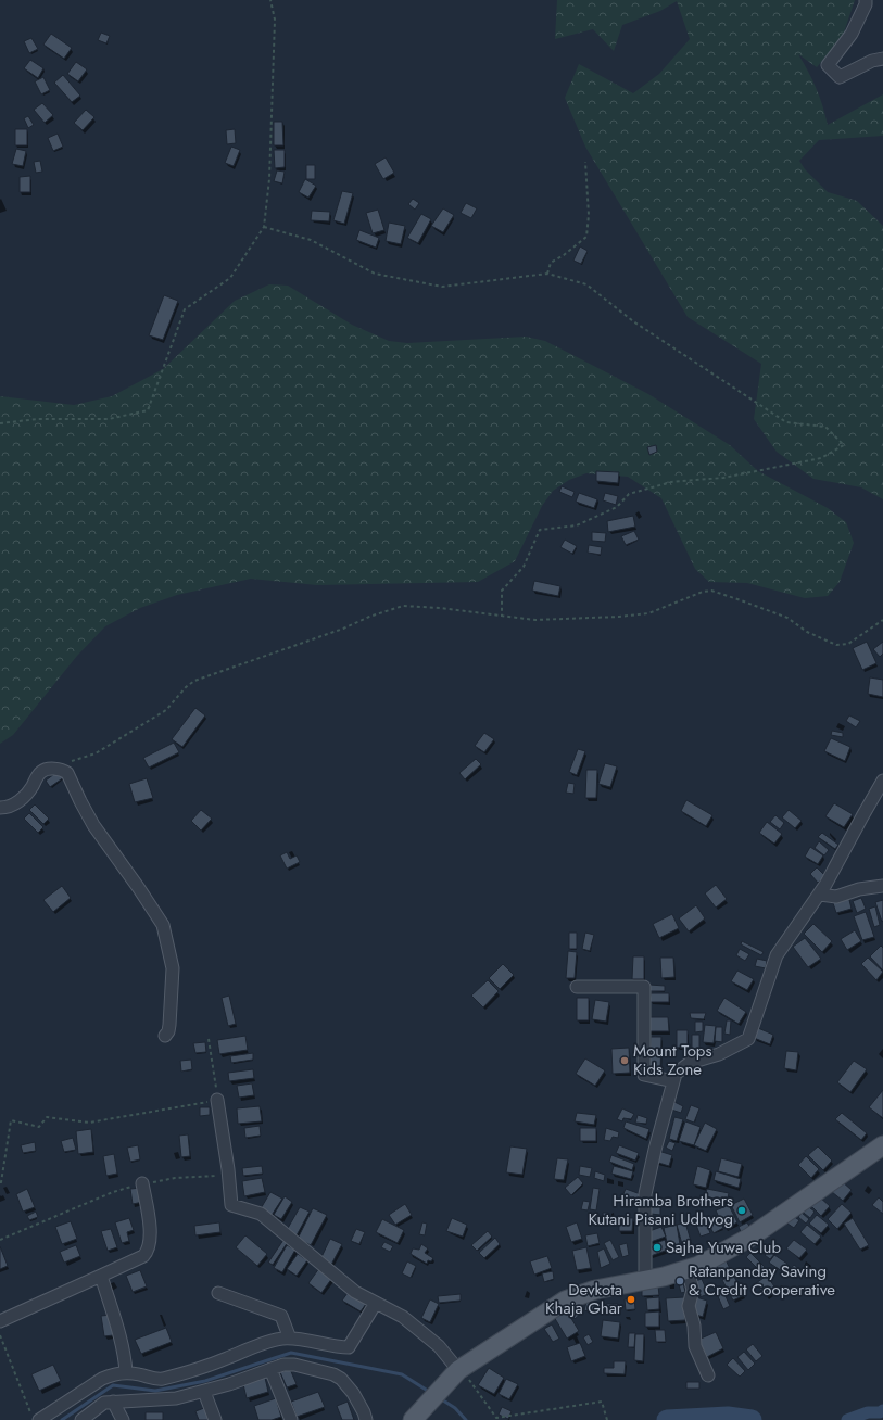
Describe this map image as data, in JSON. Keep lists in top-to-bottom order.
{
  "places": [
    "Mount Tops Kids Zone",
    "Hiramba Brothers Kutani Pisani Udhyog",
    "Sajha Yuwa Club",
    "Ratanpanday Saving & Credit Cooperative",
    "Devkota Khaja Ghar"
  ]
}
